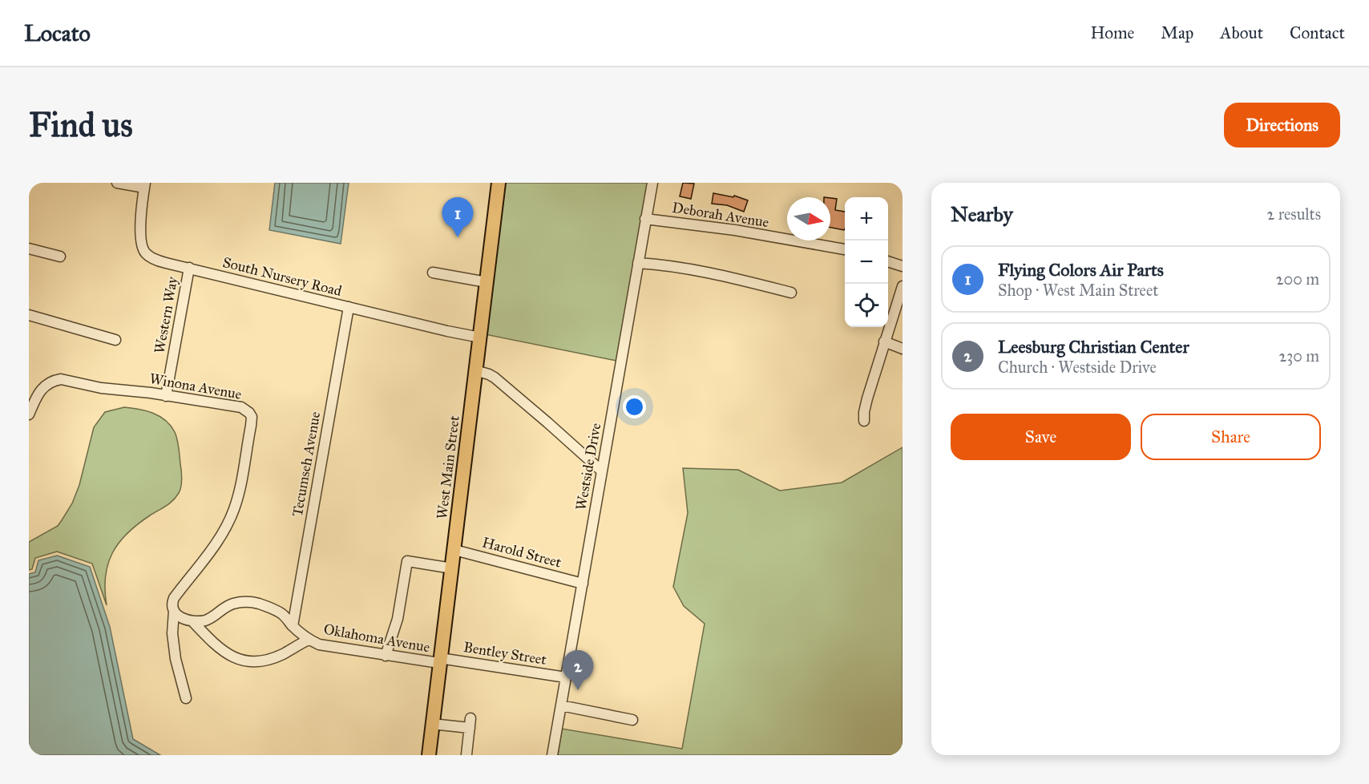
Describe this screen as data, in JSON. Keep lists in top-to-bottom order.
{
  "streets": {
    "main road": ["West Main Street"],
    "street": [
      "Deborah Avenue",
      "South Nursery Road",
      "Western Way",
      "Winona Avenue",
      "Tecumseh Avenue",
      "Westside Drive",
      "Harold Street",
      "Oklahoma Avenue",
      "Bentley Street"
    ]
  },
  "crossings": [
    ["Deborah Avenue", "Westside Drive"],
    ["South Nursery Road", "Western Way"],
    ["South Nursery Road", "Tecumseh Avenue"],
    ["South Nursery Road", "West Main Street"],
    ["Western Way", "Winona Avenue"],
    ["Westside Drive", "Harold Street"],
    ["Westside Drive", "Bentley Street"],
    ["West Main Street", "Harold Street"],
    ["West Main Street", "Oklahoma Avenue"],
    ["West Main Street", "Bentley Street"],
    ["Oklahoma Avenue", "Bentley Street"]
  ],
  "north": "right",
  "page": {
    "header": "Locato",
    "nav": [
      "Home",
      "Map",
      "About",
      "Contact"
    ],
    "buttons": [
      "Directions",
      ["Save", "Share"]
    ],
    "title": "Find us",
    "heading": ["Nearby", "2 results"],
    "map_buttons": ["+", "−"],
    "pins": ["1", "2"],
    "list": [
      {
        "mark": "1",
        "name": "Flying Colors Air Parts",
        "note": "Shop · West Main Street",
        "value": "200 m"
      },
      {
        "mark": "2",
        "name": "Leesburg Christian Center",
        "note": "Church · Westside Drive",
        "value": "230 m"
      }
    ]
  }
}
